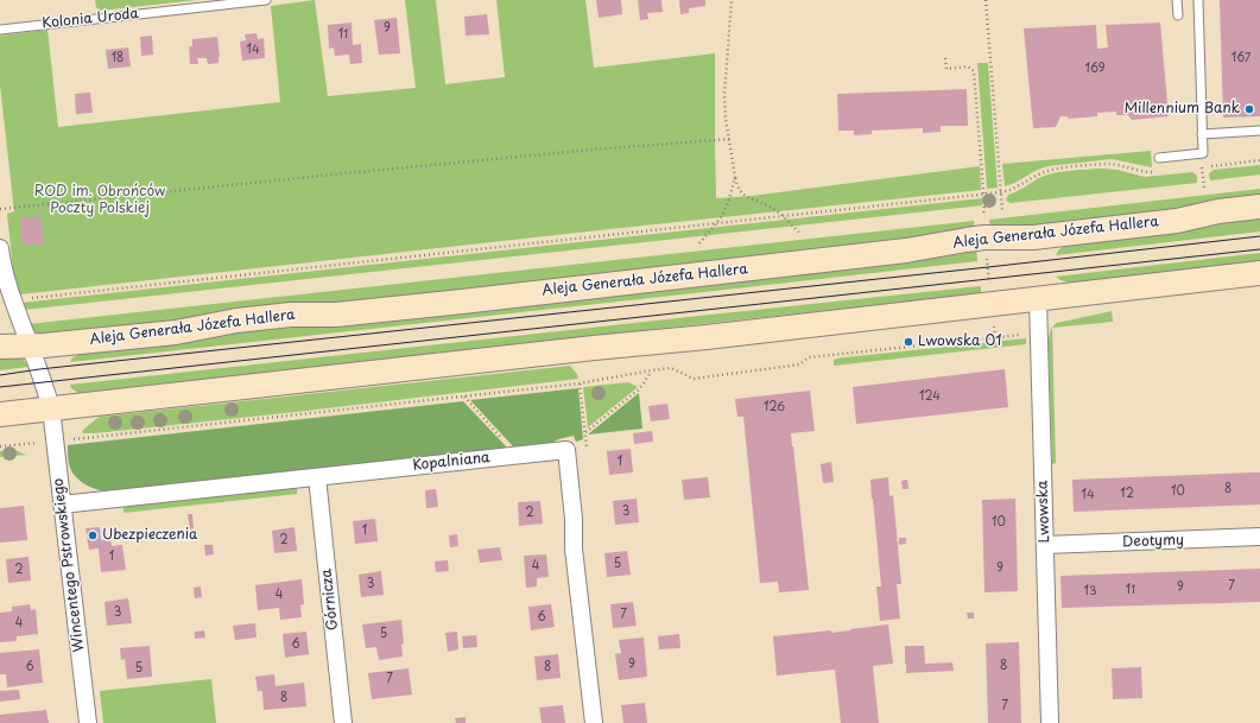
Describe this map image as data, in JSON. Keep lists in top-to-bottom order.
{
  "streets": {
    "main road": ["Aleja Generała Józefa Hallera"],
    "street": [
      "Kopalniana",
      "Lwowska",
      "Deotymy",
      "Wincentego Pstrowskiego",
      "Górnicza"
    ],
    "lane": ["Kolonia Uroda"]
  },
  "crossings": [
    ["Kopalniana", "Wincentego Pstrowskiego"],
    ["Kopalniana", "Górnicza"],
    ["Lwowska", "Deotymy"]
  ],
  "parks": ["ROD im. Obrońców Poczty Polskiej"],
  "places": ["Millennium Bank", "Lwowska 01", "Ubezpieczenia"],
  "house_numbers": [
    "9",
    "11",
    "14",
    "18",
    "167",
    "169",
    "124",
    "126",
    "1",
    "8",
    "10",
    "12",
    "14",
    "3",
    "2",
    "10",
    "1",
    "2",
    "1",
    "5",
    "4",
    "9",
    "2",
    "3",
    "7",
    "9",
    "11",
    "13",
    "4",
    "3",
    "7",
    "6",
    "4",
    "5",
    "6",
    "9",
    "8",
    "6",
    "8",
    "5",
    "7",
    "8",
    "7"
  ]
}
